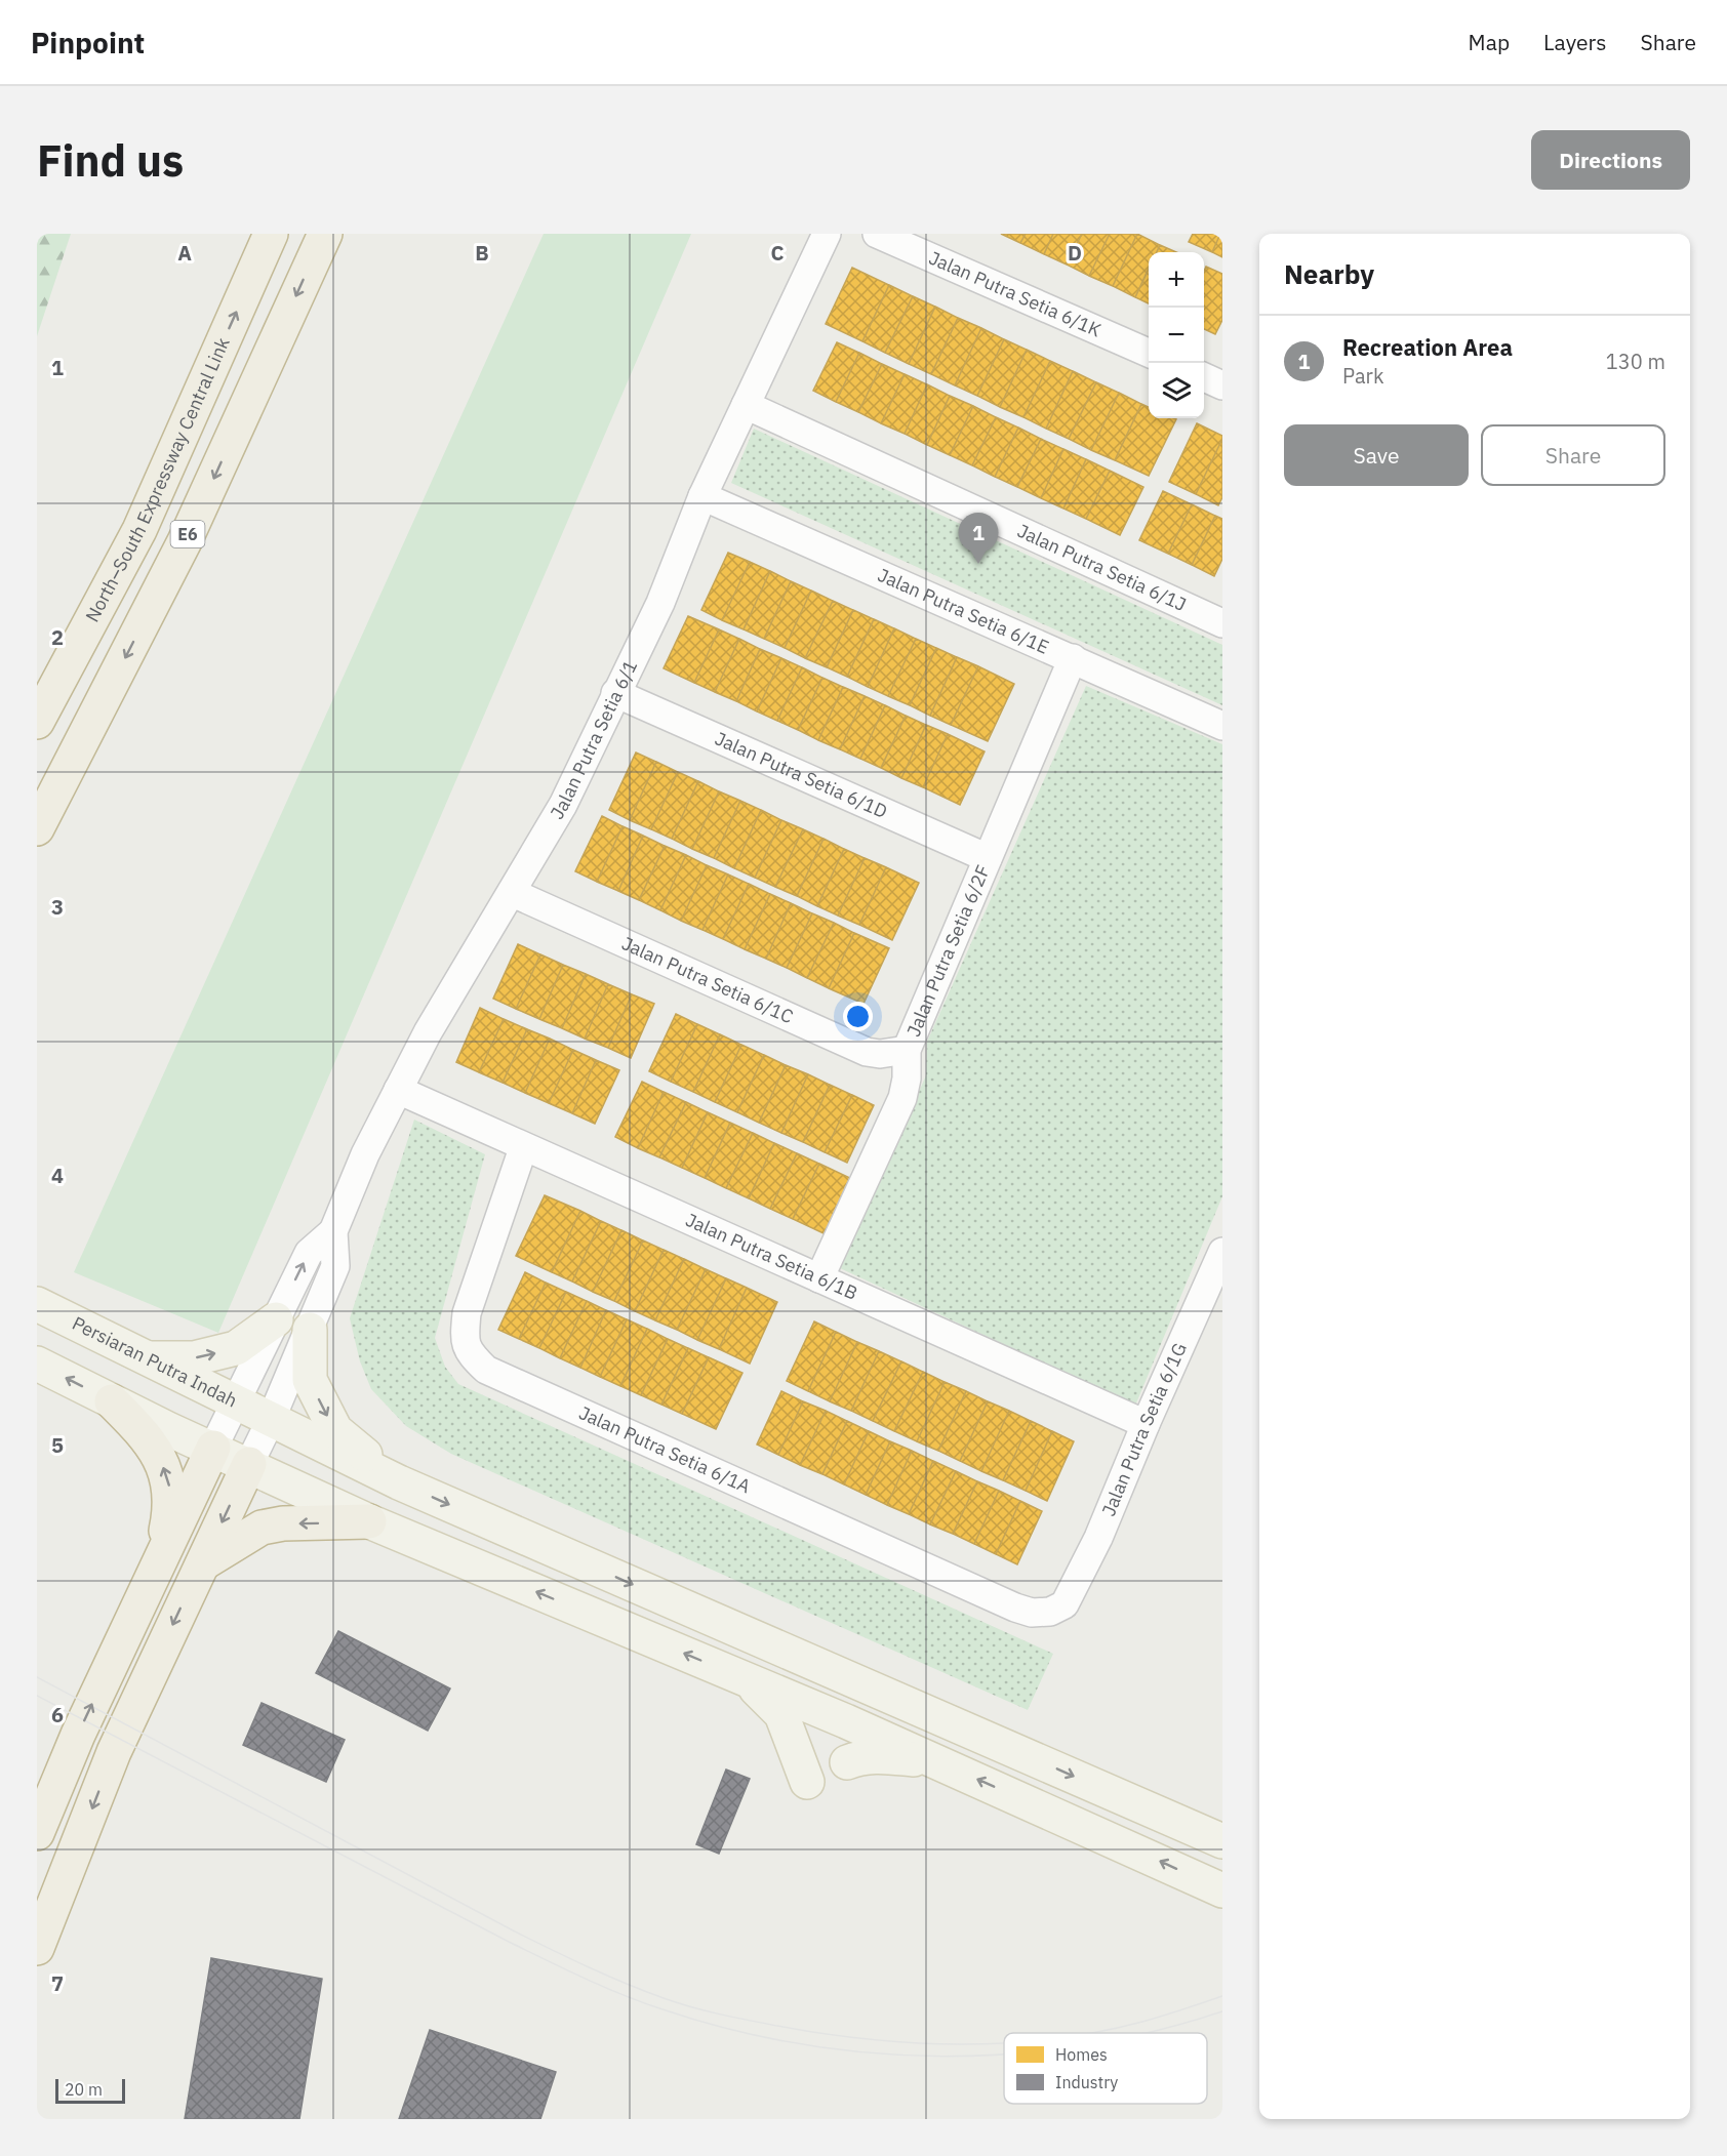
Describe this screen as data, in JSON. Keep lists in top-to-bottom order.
{
  "streets": {
    "highway": ["North–South Expressway Central Link", "E6"],
    "main road": ["Persiaran Putra Indah"],
    "street": [
      "Jalan Putra Setia 6/1K",
      "Jalan Putra Setia 6/1J",
      "Jalan Putra Setia 6/1E",
      "Jalan Putra Setia 6/1",
      "Jalan Putra Setia 6/1D",
      "Jalan Putra Setia 6/2F",
      "Jalan Putra Setia 6/1C",
      "Jalan Putra Setia 6/1B",
      "Jalan Putra Setia 6/1G",
      "Jalan Putra Setia 6/1A"
    ]
  },
  "crossings": [
    ["Jalan Putra Setia 6/1J", "Jalan Putra Setia 6/1"],
    ["Jalan Putra Setia 6/1E", "Jalan Putra Setia 6/1"],
    ["Jalan Putra Setia 6/1E", "Jalan Putra Setia 6/2F"],
    ["Jalan Putra Setia 6/1", "Jalan Putra Setia 6/1D"],
    ["Jalan Putra Setia 6/1", "Jalan Putra Setia 6/1C"],
    ["Jalan Putra Setia 6/1", "Jalan Putra Setia 6/1B"],
    ["Jalan Putra Setia 6/1D", "Jalan Putra Setia 6/2F"],
    ["Jalan Putra Setia 6/2F", "Jalan Putra Setia 6/1C"],
    ["Jalan Putra Setia 6/2F", "Jalan Putra Setia 6/1B"],
    ["Jalan Putra Setia 6/1B", "Jalan Putra Setia 6/1G"],
    ["Jalan Putra Setia 6/1B", "Jalan Putra Setia 6/1A"],
    ["Jalan Putra Setia 6/1G", "Jalan Putra Setia 6/1A"]
  ],
  "legend": ["Homes", "Industry"],
  "scale_bar": "20 m",
  "page": {
    "header": "Pinpoint",
    "nav": ["Map", "Layers", "Share"],
    "buttons": [
      "Directions",
      ["Save", "Share"]
    ],
    "title": "Find us",
    "heading": "Nearby",
    "map_buttons": ["+", "−"],
    "list": [
      {
        "mark": "1",
        "name": "Recreation Area",
        "note": "Park",
        "value": "130 m"
      }
    ],
    "pins": "1",
    "scale": "20 m"
  },
  "grid": {
    "columns": [
      "A",
      "B",
      "C",
      "D"
    ],
    "rows": [
      "1",
      "2",
      "3",
      "4",
      "5",
      "6",
      "7"
    ]
  }
}
